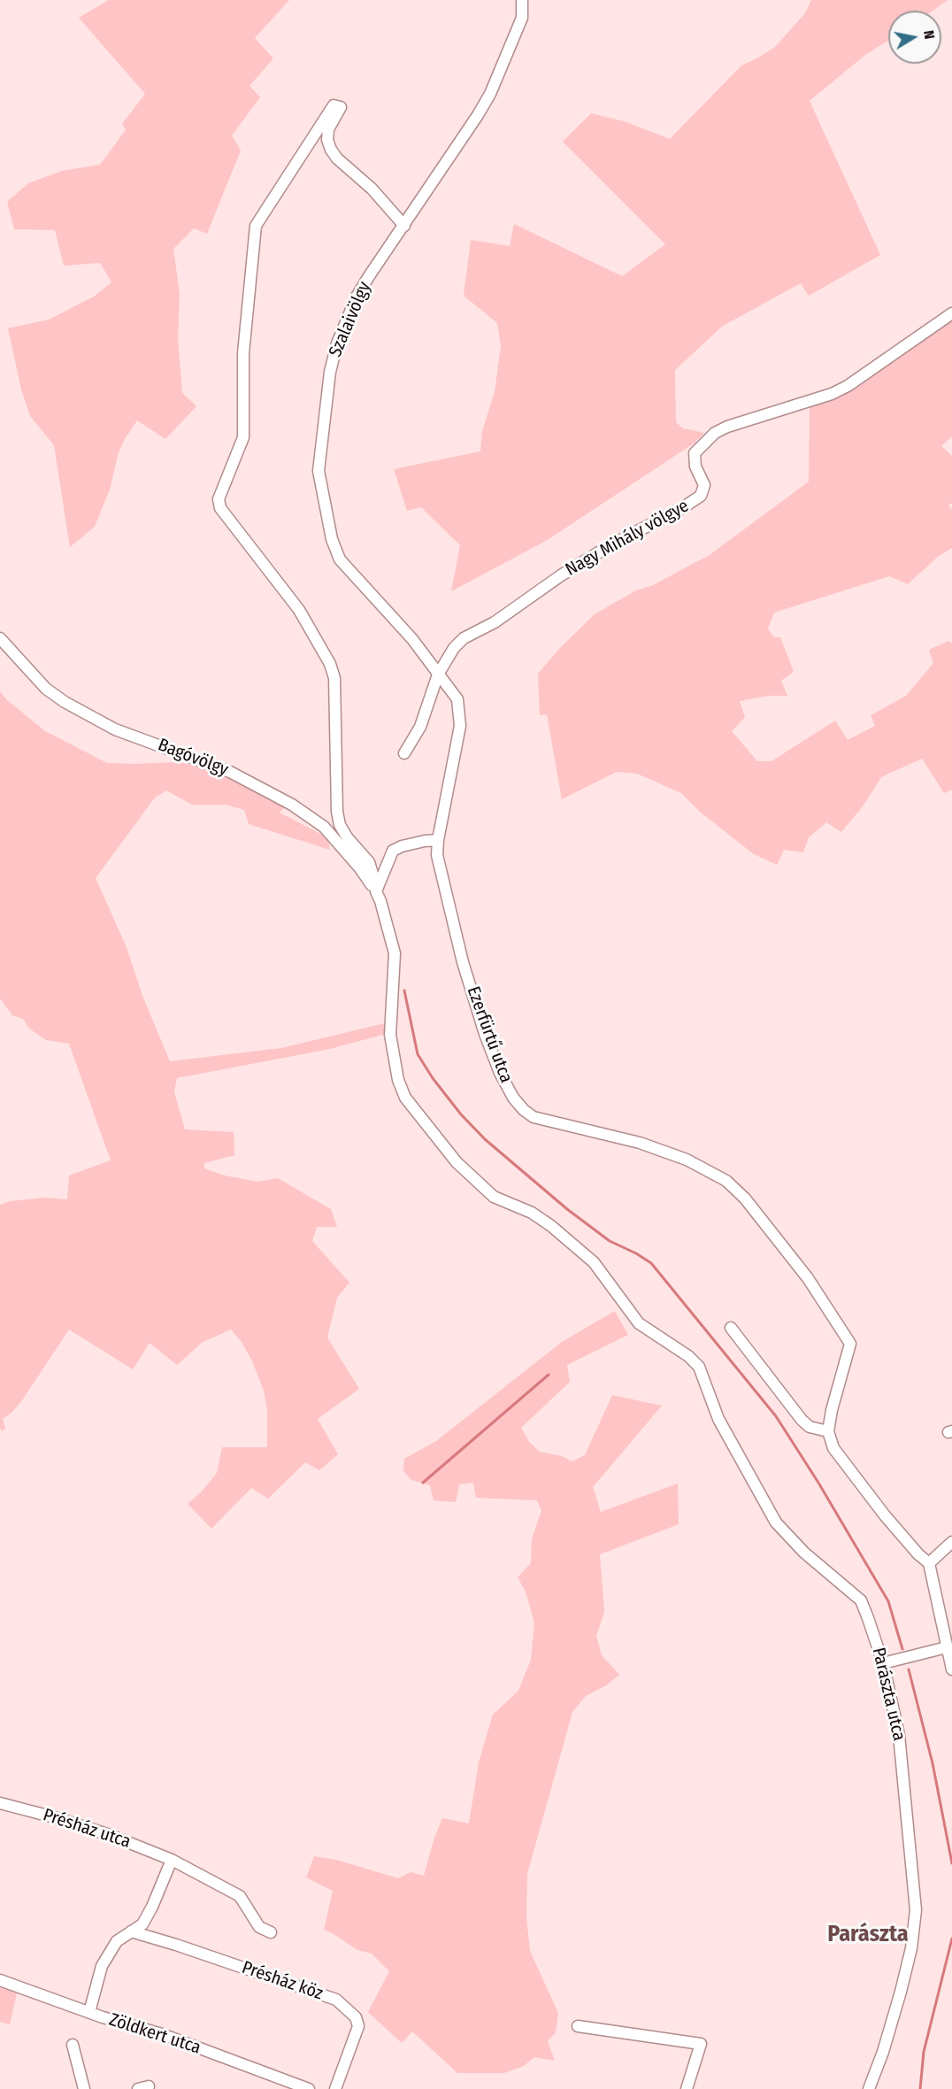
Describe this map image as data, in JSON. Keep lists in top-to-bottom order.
{
  "streets": {
    "street": [
      "Szalaivölgy",
      "Nagy Mihály völgye",
      "Bagóvölgy",
      "Ezerfürtű utca",
      "Parászta utca",
      "Présház utca",
      "Présház köz",
      "Zöldkert utca"
    ]
  },
  "crossings": [
    ["Szalaivölgy", "Nagy Mihály völgye"],
    ["Szalaivölgy", "Ezerfürtű utca"],
    ["Nagy Mihály völgye", "Ezerfürtű utca"],
    ["Bagóvölgy", "Parászta utca"]
  ],
  "districts": ["Parászta"],
  "north": "right"
}
